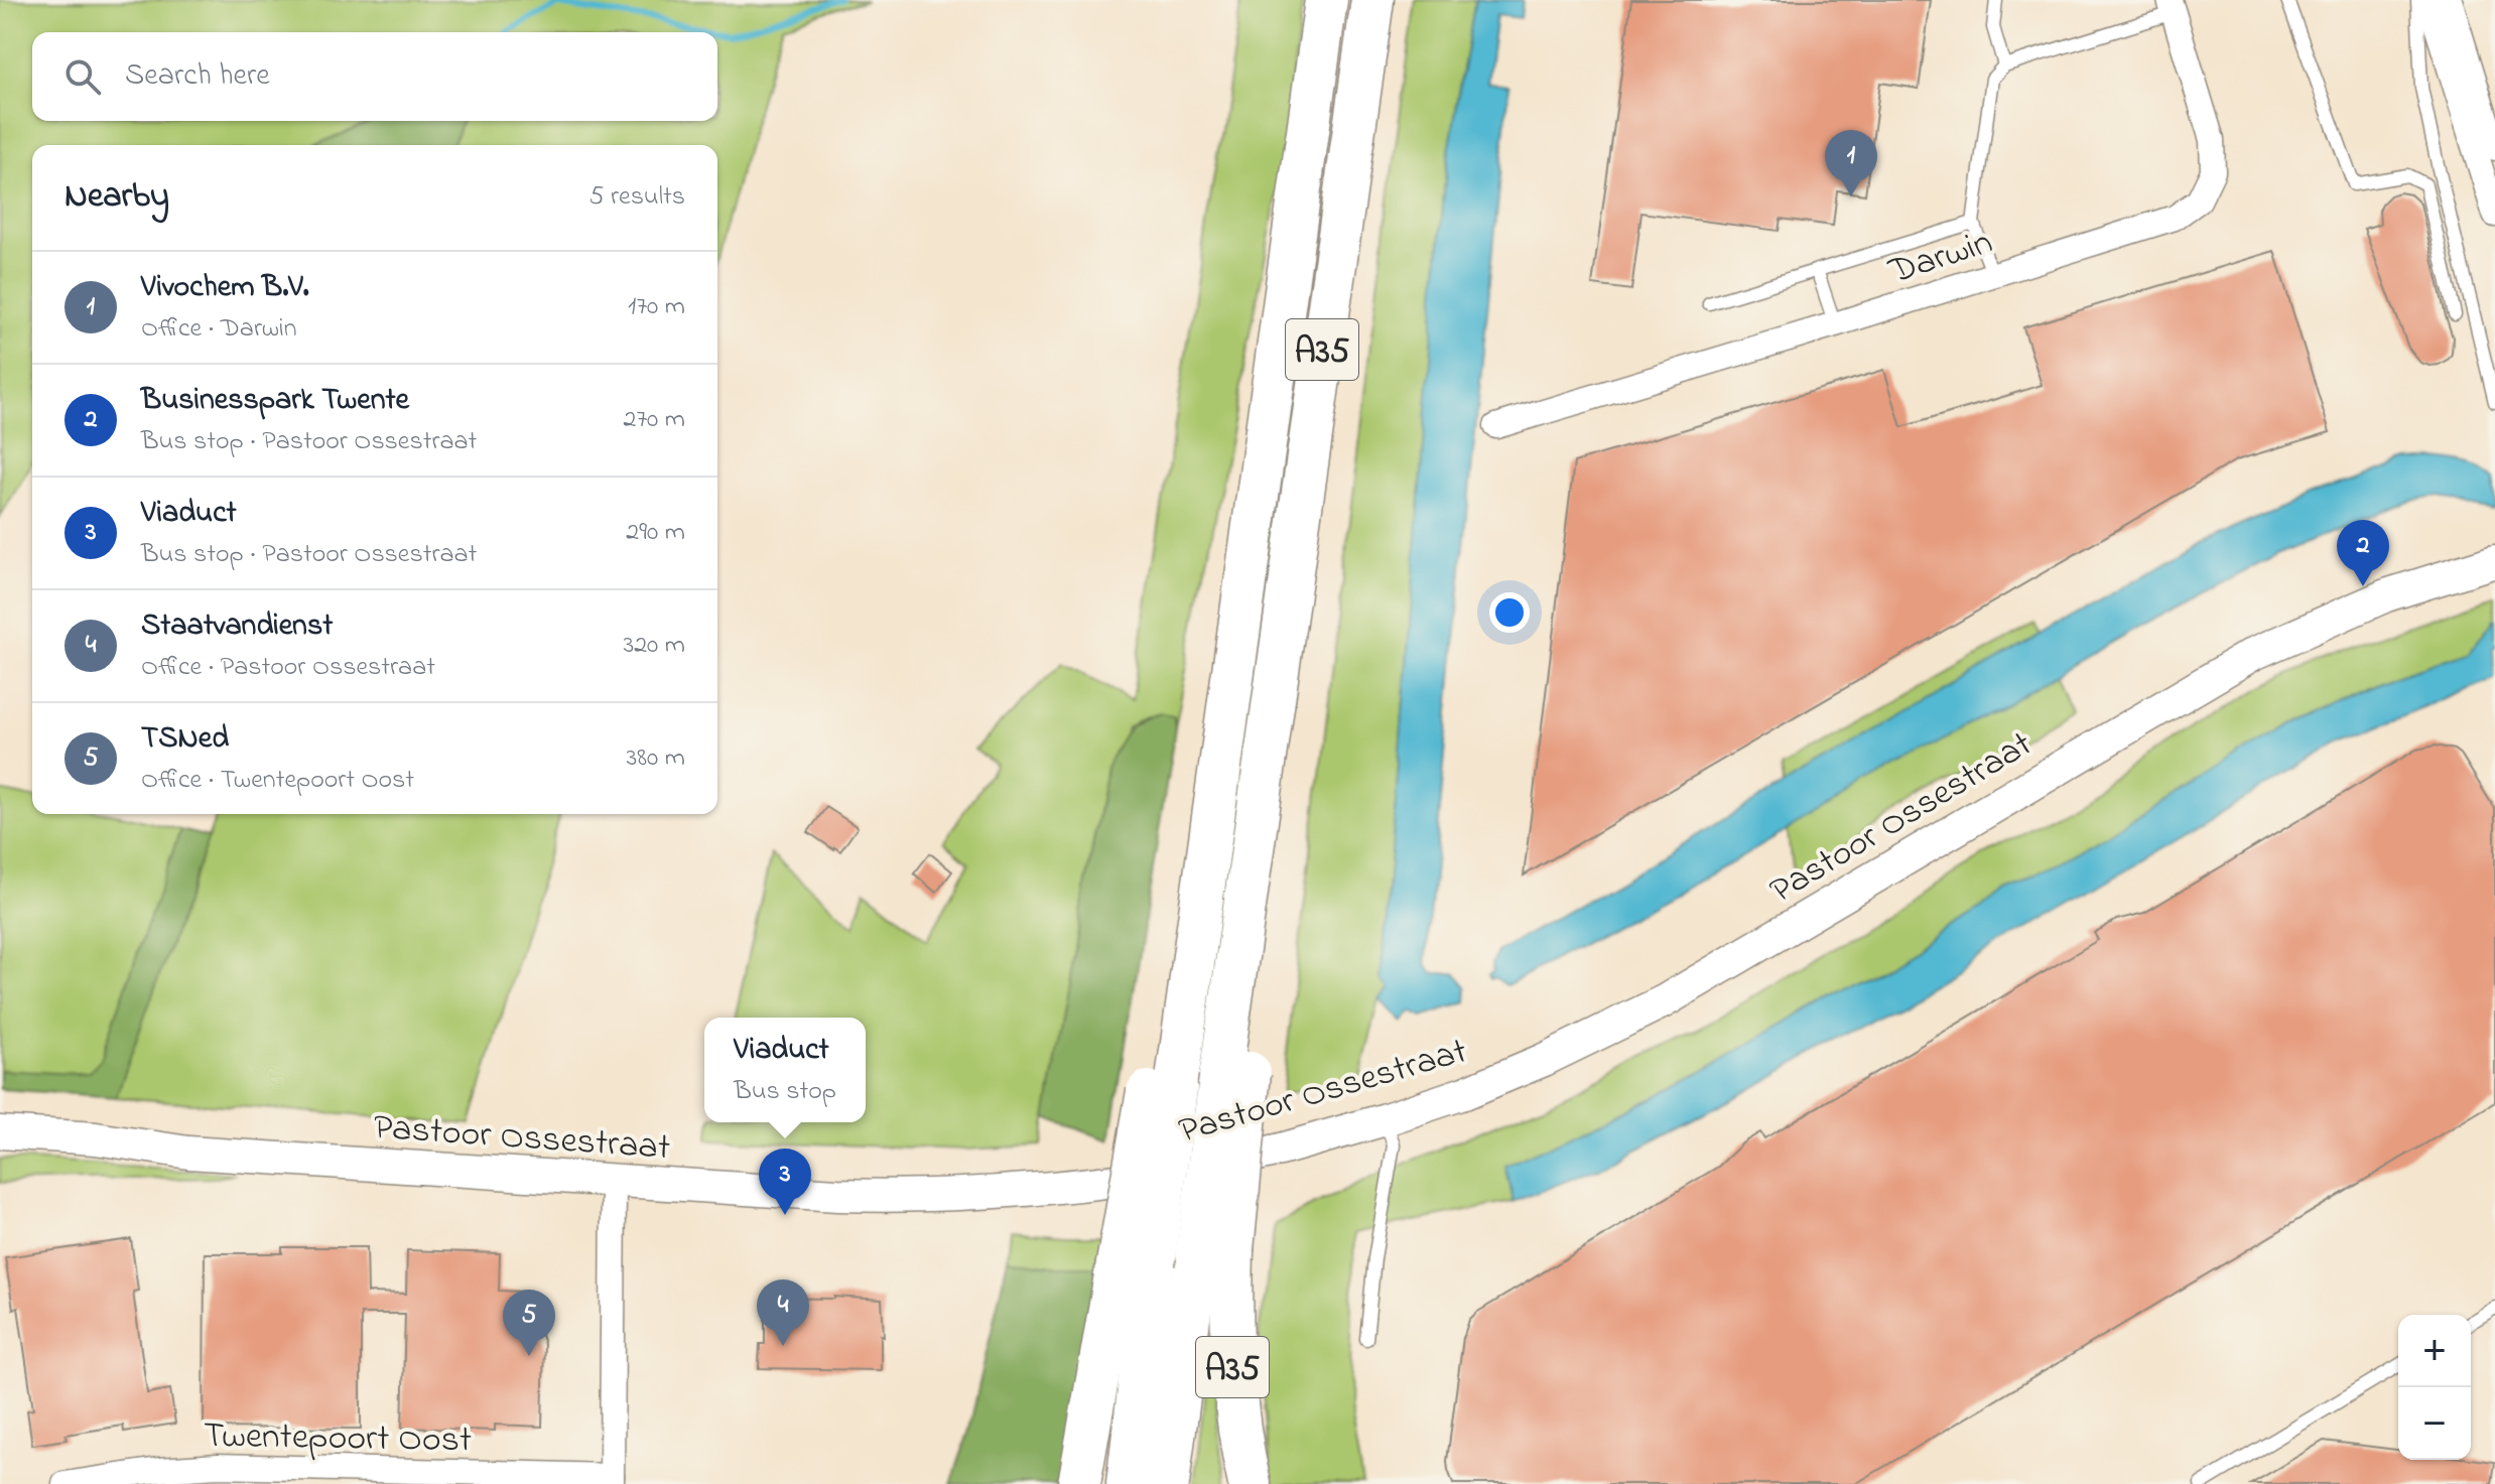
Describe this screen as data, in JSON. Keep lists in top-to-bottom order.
{
  "streets": {
    "highway": ["A35"],
    "main road": ["Pastoor Ossestraat"],
    "street": ["Darwin", "Twentepoort Oost"]
  },
  "crossings": [
    ["Pastoor Ossestraat", "Twentepoort Oost"]
  ],
  "page": {
    "search": "Search here",
    "pins": [
      "1",
      "2",
      "3",
      "4",
      "5"
    ],
    "heading": ["Nearby", "5 results"],
    "list": [
      {
        "mark": "1",
        "name": "Vivochem B.V.",
        "note": "Office · Darwin",
        "value": "170 m"
      },
      {
        "mark": "2",
        "name": "Businesspark Twente",
        "note": "Bus stop · Pastoor Ossestraat",
        "value": "270 m"
      },
      {
        "mark": "3",
        "name": "Viaduct",
        "note": "Bus stop · Pastoor Ossestraat",
        "value": "290 m"
      },
      {
        "mark": "4",
        "name": "Staatvandienst",
        "note": "Office · Pastoor Ossestraat",
        "value": "320 m"
      },
      {
        "mark": "5",
        "name": "TSNed",
        "note": "Office · Twentepoort Oost",
        "value": "380 m"
      }
    ],
    "popup": ["Viaduct", "Bus stop"],
    "map_buttons": ["+", "−"]
  }
}
